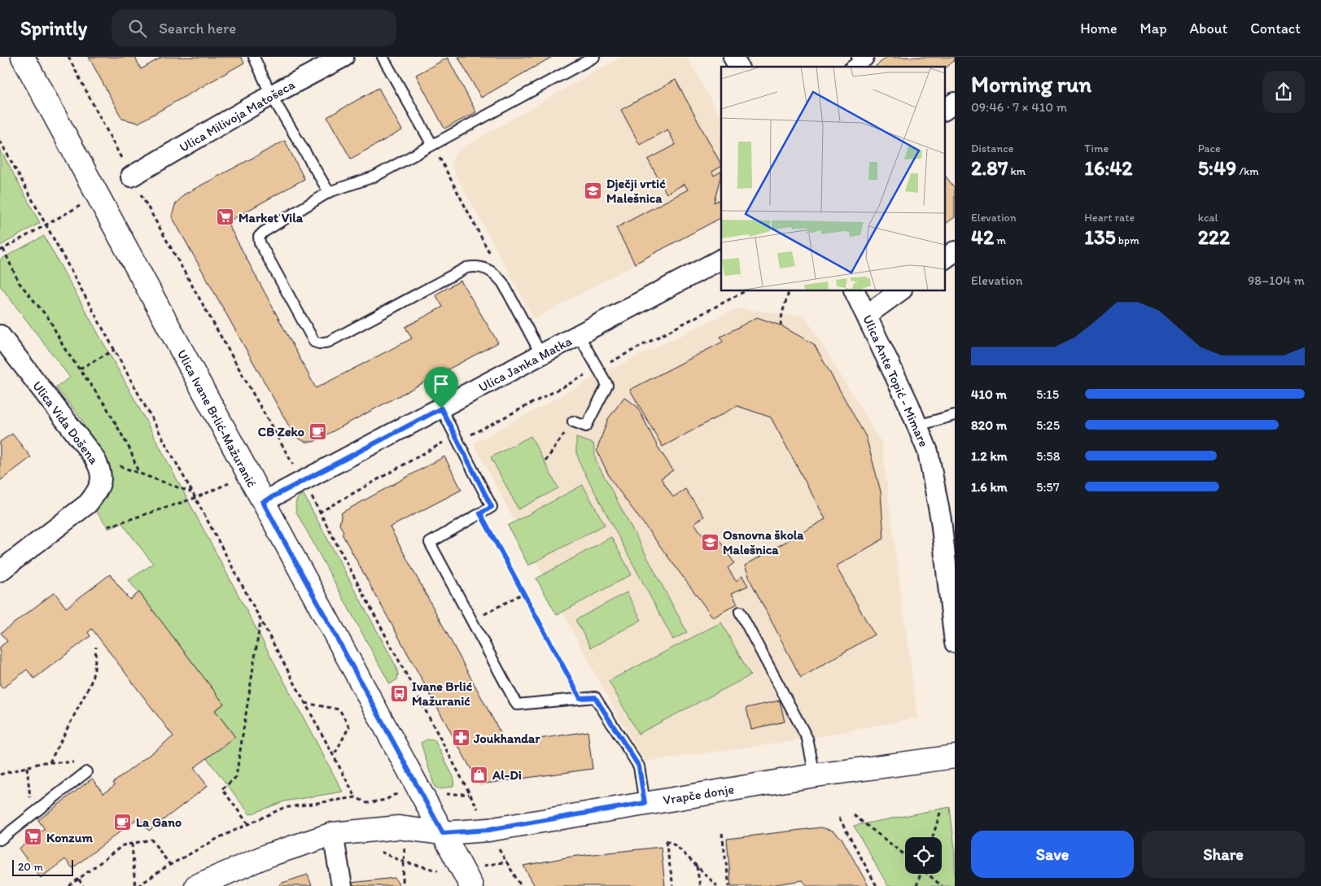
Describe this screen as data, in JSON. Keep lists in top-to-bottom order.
{
  "streets": {
    "street": [
      "Ulica Milivoja Matošeca",
      "Ulica Janka Matka",
      "Ulica Ante Topić - Mimare",
      "Ulica Ivane Brlić-Mažuranić",
      "Ulica Vida Došena",
      "Vrapče donje"
    ]
  },
  "crossings": [
    ["Ulica Janka Matka", "Ulica Ivane Brlić-Mažuranić"],
    ["Ulica Ivane Brlić-Mažuranić", "Vrapče donje"]
  ],
  "places": {
    "school or university": ["Dječji vrtić Malešnica", "Osnovna škola Malešnica"],
    "supermarket": ["Market Vila", "Konzum"],
    "cafe": ["CB Zeko", "La Gano"],
    "bus stop": ["Ivane Brlić Mažuranić"],
    "pharmacy": ["Joukhandar"],
    "shop": ["Al-Di"]
  },
  "scale_bar": "20 m",
  "page": {
    "header": "Sprintly",
    "search": "Search here",
    "nav": [
      "Home",
      "Map",
      "About",
      "Contact"
    ],
    "heading": ["Morning run", "09:46 · 7 × 410 m"],
    "stats": [
      ["Distance", "2.87 km"],
      ["Time", "16:42"],
      ["Pace", "5:49 /km"],
      ["Elevation", "42 m"],
      ["Heart rate", "135 bpm"],
      ["kcal", "222"]
    ],
    "chart": ["Elevation", "98–104 m"],
    "list": [
      {
        "name": "410 m",
        "note": "5:15"
      },
      {
        "name": "820 m",
        "note": "5:25"
      },
      {
        "name": "1.2 km",
        "note": "5:58"
      },
      {
        "name": "1.6 km",
        "note": "5:57"
      }
    ],
    "buttons": ["Save", "Share"],
    "scale": "20 m"
  }
}
